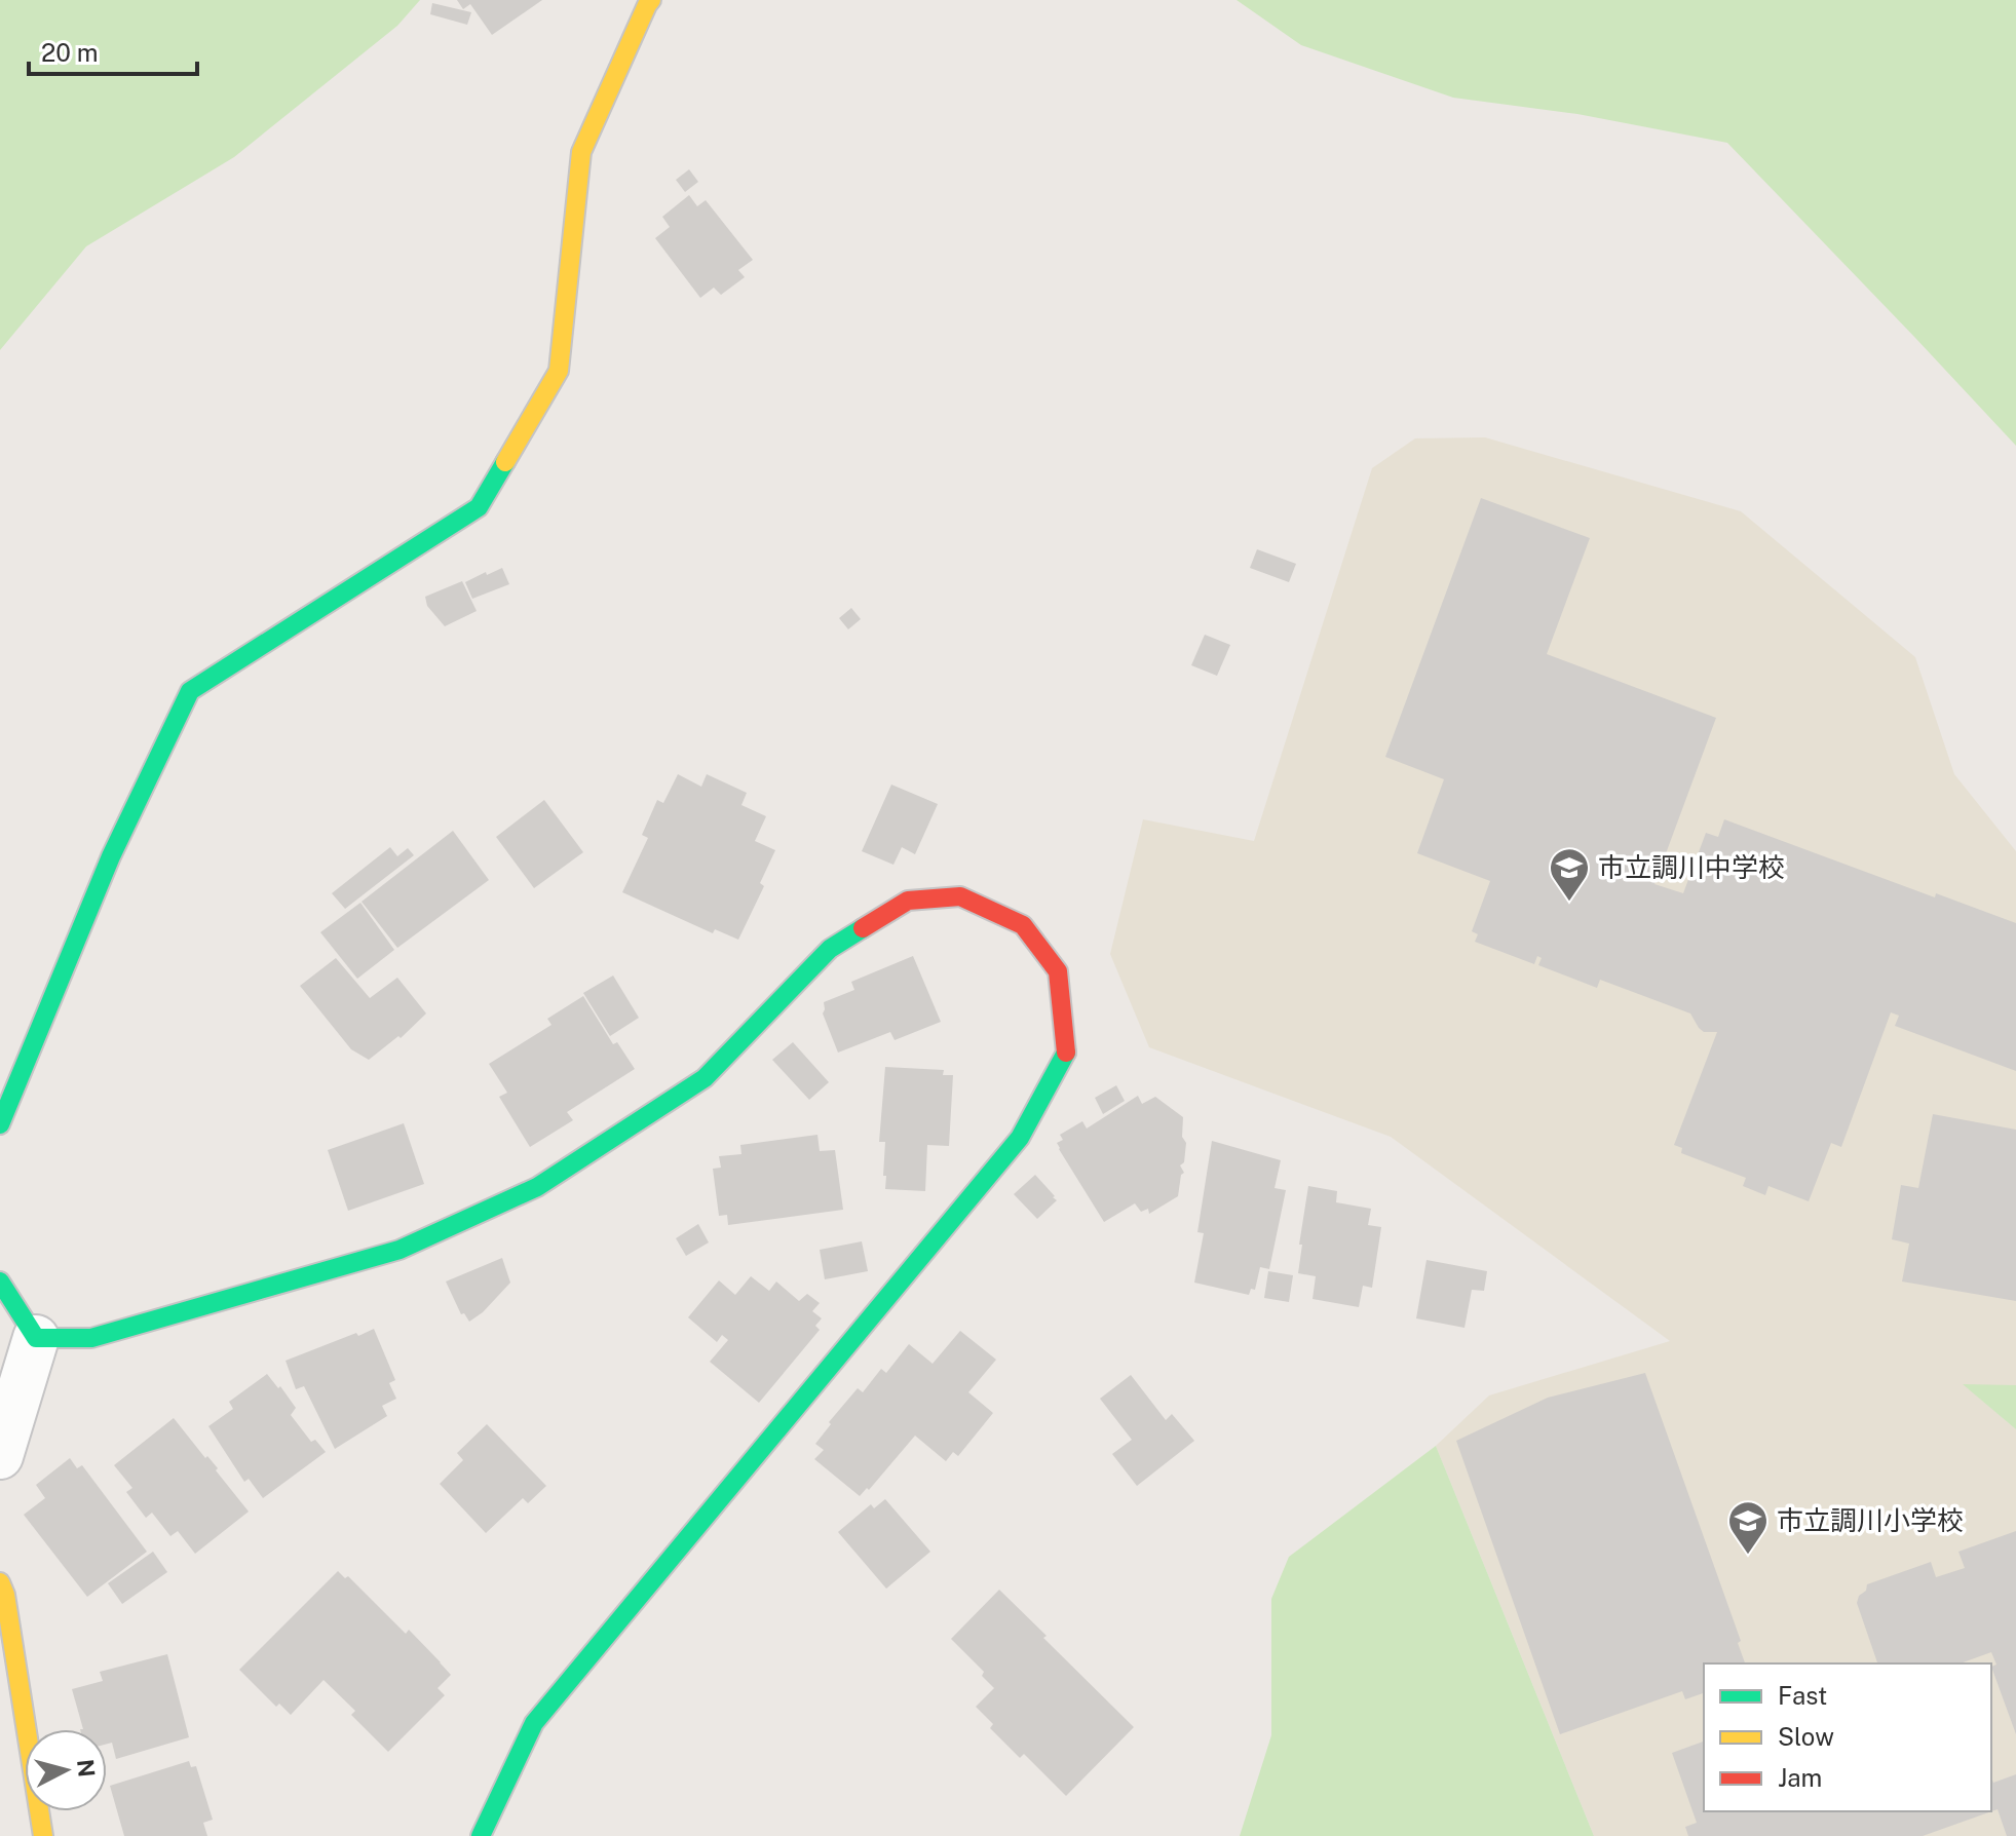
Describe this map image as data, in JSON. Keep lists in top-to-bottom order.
{
  "places": {
    "school or university": ["市立調川中学校", "市立調川小学校"]
  },
  "legend": ["Fast", "Slow", "Jam"],
  "scale_bar": "20 m",
  "north": "right"
}
